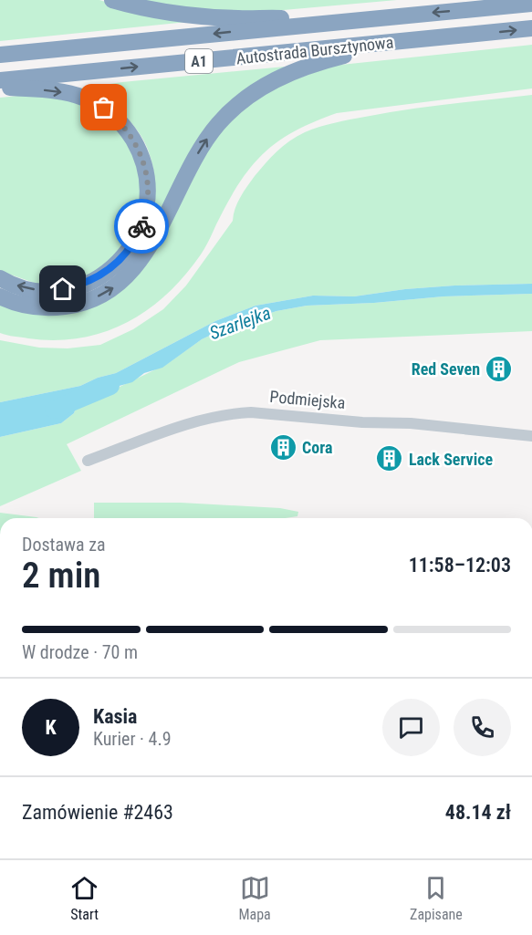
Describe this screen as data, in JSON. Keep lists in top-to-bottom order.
{
  "streets": {
    "highway": ["Autostrada Bursztynowa", "A1"],
    "street": ["Podmiejska"]
  },
  "water": ["Szarlejka"],
  "places": {
    "building": ["Red Seven", "Cora", "Lack Service"]
  },
  "page": {
    "heading": ["2 min", "Dostawa za", "11:58–12:03"],
    "panel": [
      "Kasia",
      "Kurier · 4.9",
      "Zamówienie #2463",
      "48.14 zł"
    ],
    "bar": "W drodze · 70 m",
    "round": "K",
    "tabs": ["Start", "Mapa", "Zapisane"]
  }
}
